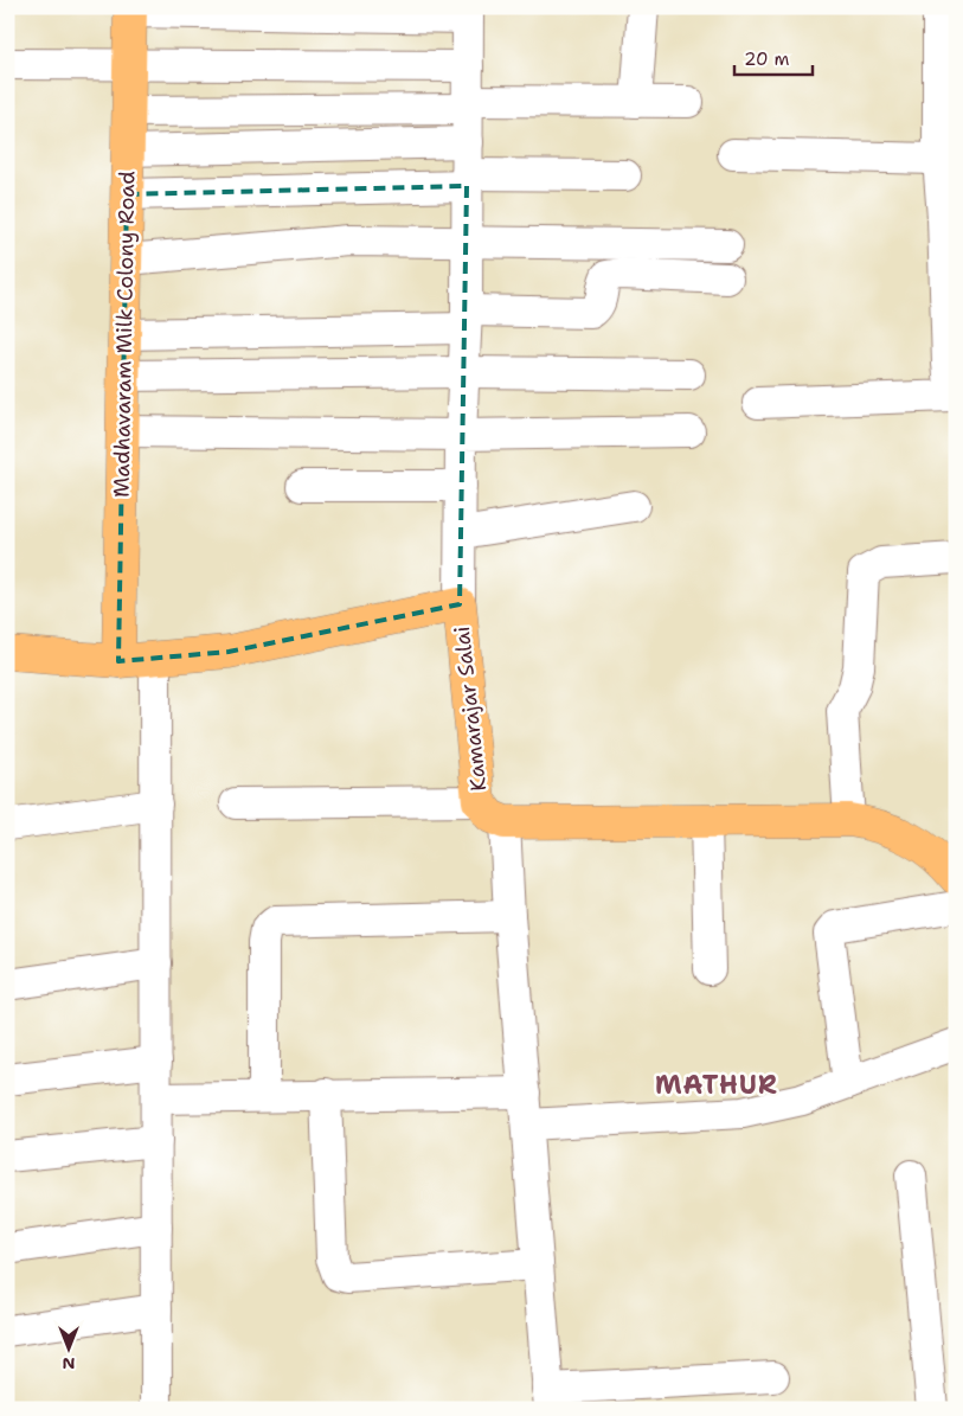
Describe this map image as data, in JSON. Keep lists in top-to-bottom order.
{
  "streets": {
    "main road": ["Madhavaram Milk Colony Road", "Kamarajar Salai"]
  },
  "crossings": [
    ["Madhavaram Milk Colony Road", "Kamarajar Salai"]
  ],
  "districts": ["MATHUR"],
  "scale_bar": "20 m",
  "north": "bottom"
}
